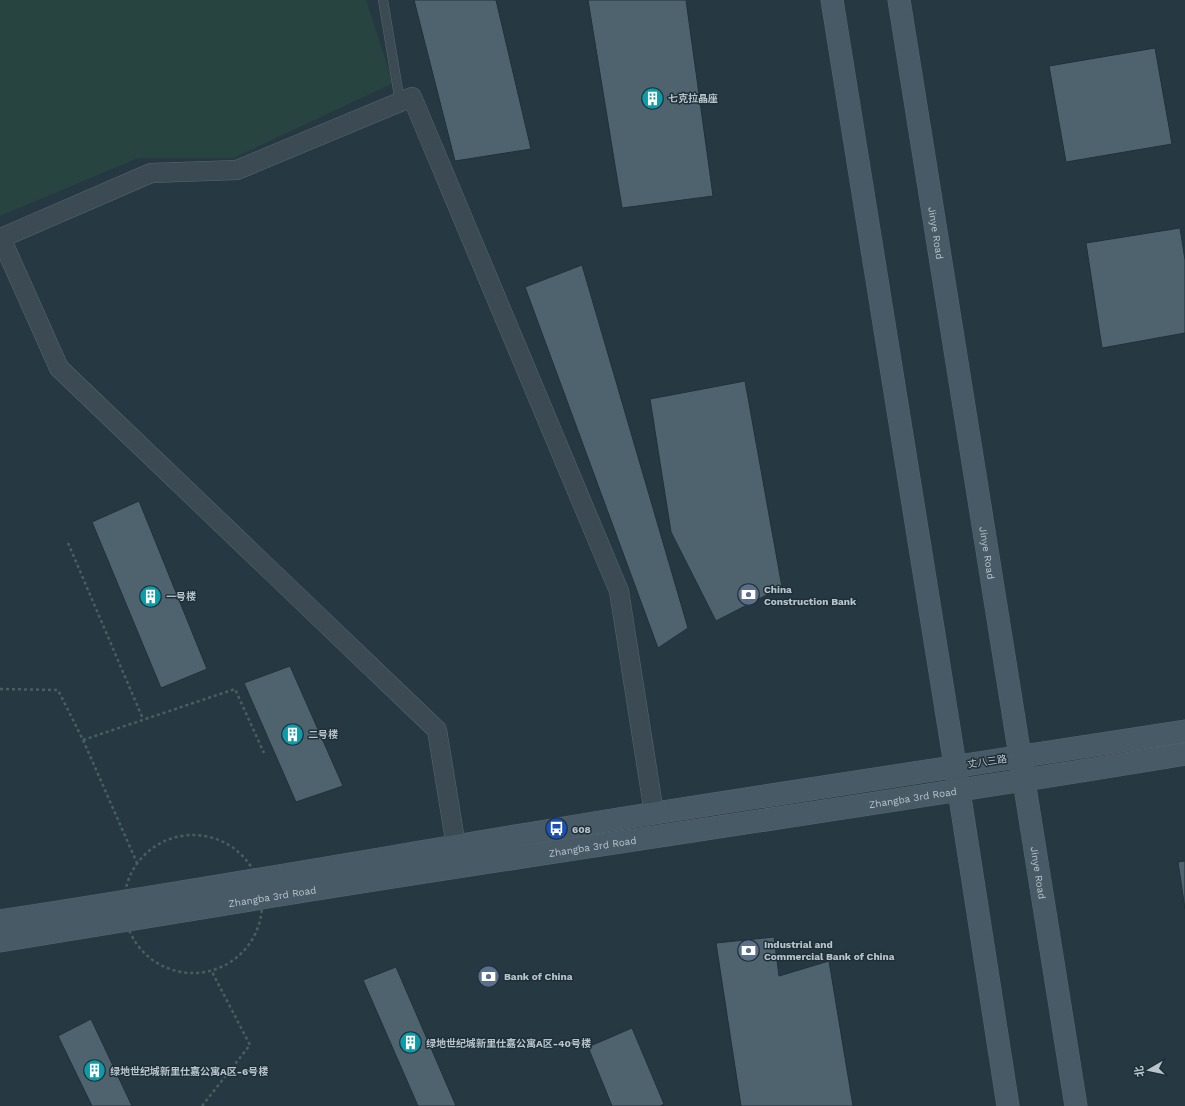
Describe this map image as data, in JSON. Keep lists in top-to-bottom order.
{
  "streets": {
    "street": ["Jinye Road", "丈八三路", "Zhangba 3rd Road"]
  },
  "crossings": [
    ["Jinye Road", "丈八三路"],
    ["Jinye Road", "Zhangba 3rd Road"],
    ["丈八三路", "Zhangba 3rd Road"]
  ],
  "places": {
    "building": [
      "七克拉晶座",
      "一号楼",
      "二号楼",
      "绿地世纪城新里仕嘉公寓A区-40号楼",
      "绿地世纪城新里仕嘉公寓A区-6号楼"
    ],
    "bank": ["China Construction Bank", "Industrial and Commercial Bank of China", "Bank of China"],
    "bus stop": ["608"]
  },
  "north": "left"
}
